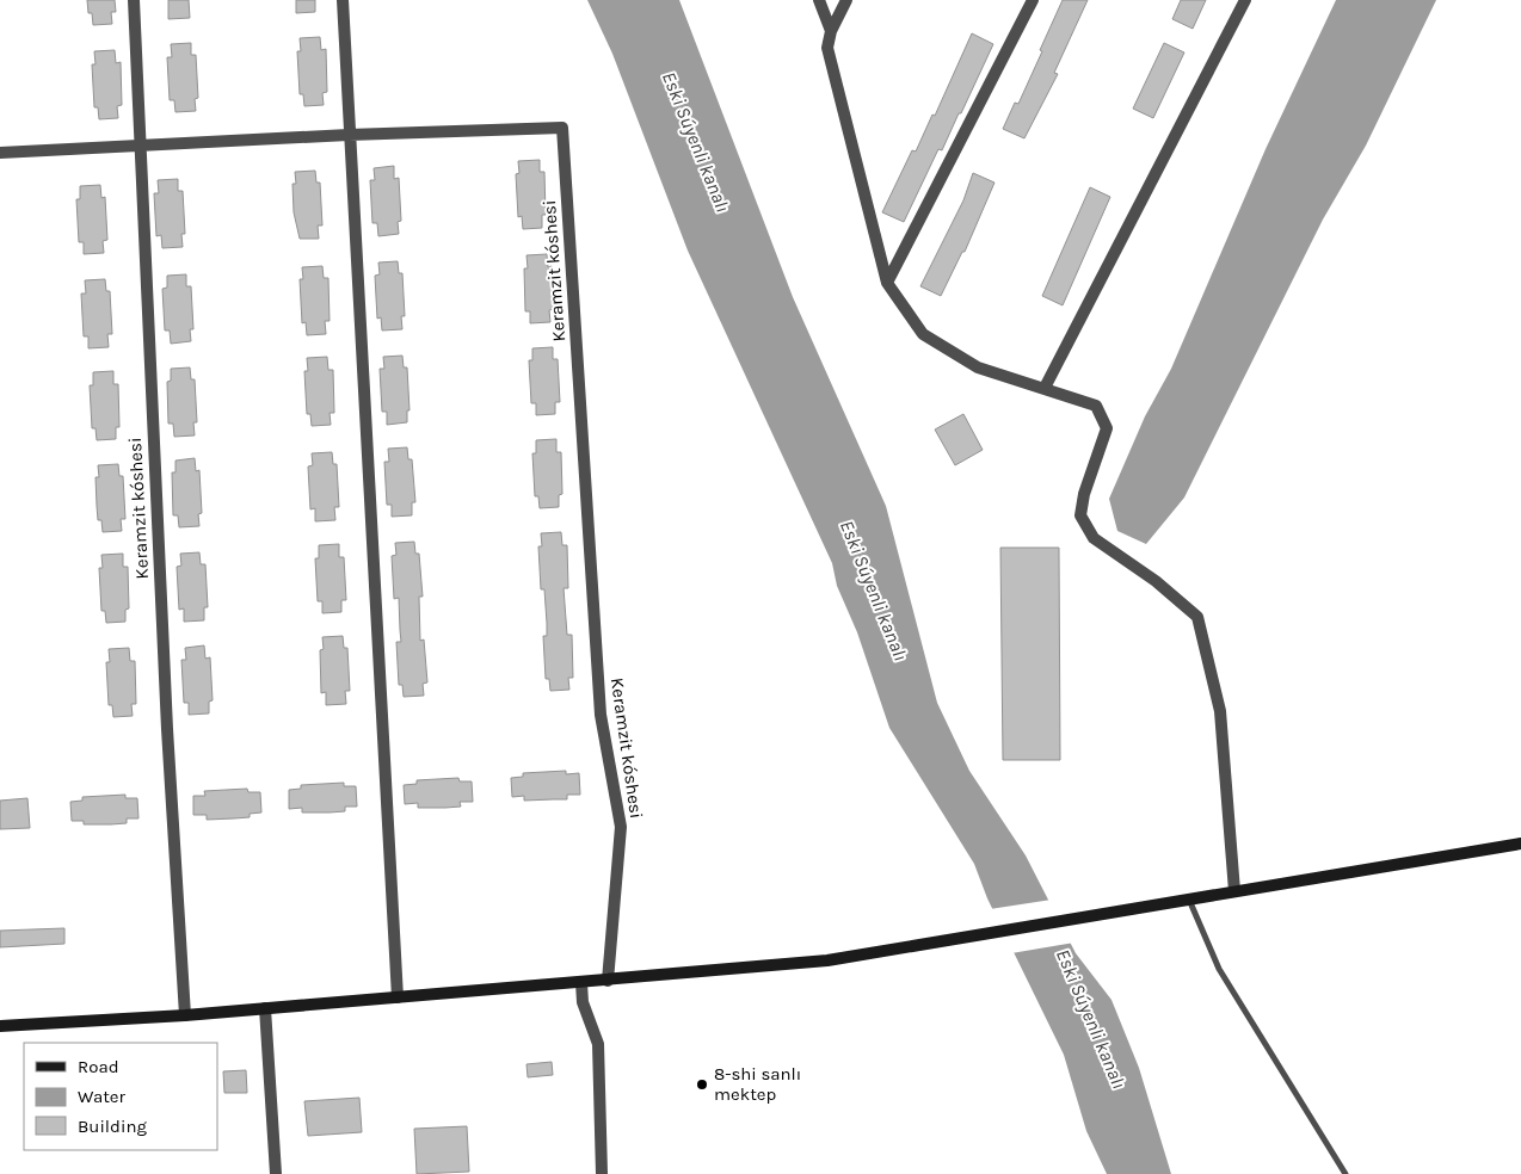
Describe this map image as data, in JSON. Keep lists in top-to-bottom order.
{
  "streets": {
    "street": ["Keramzit kóshesi"]
  },
  "water": ["Eski Súyenli kanalı"],
  "places": ["8-shi sanlı mektep"],
  "legend": ["Road", "Water", "Building"]
}
